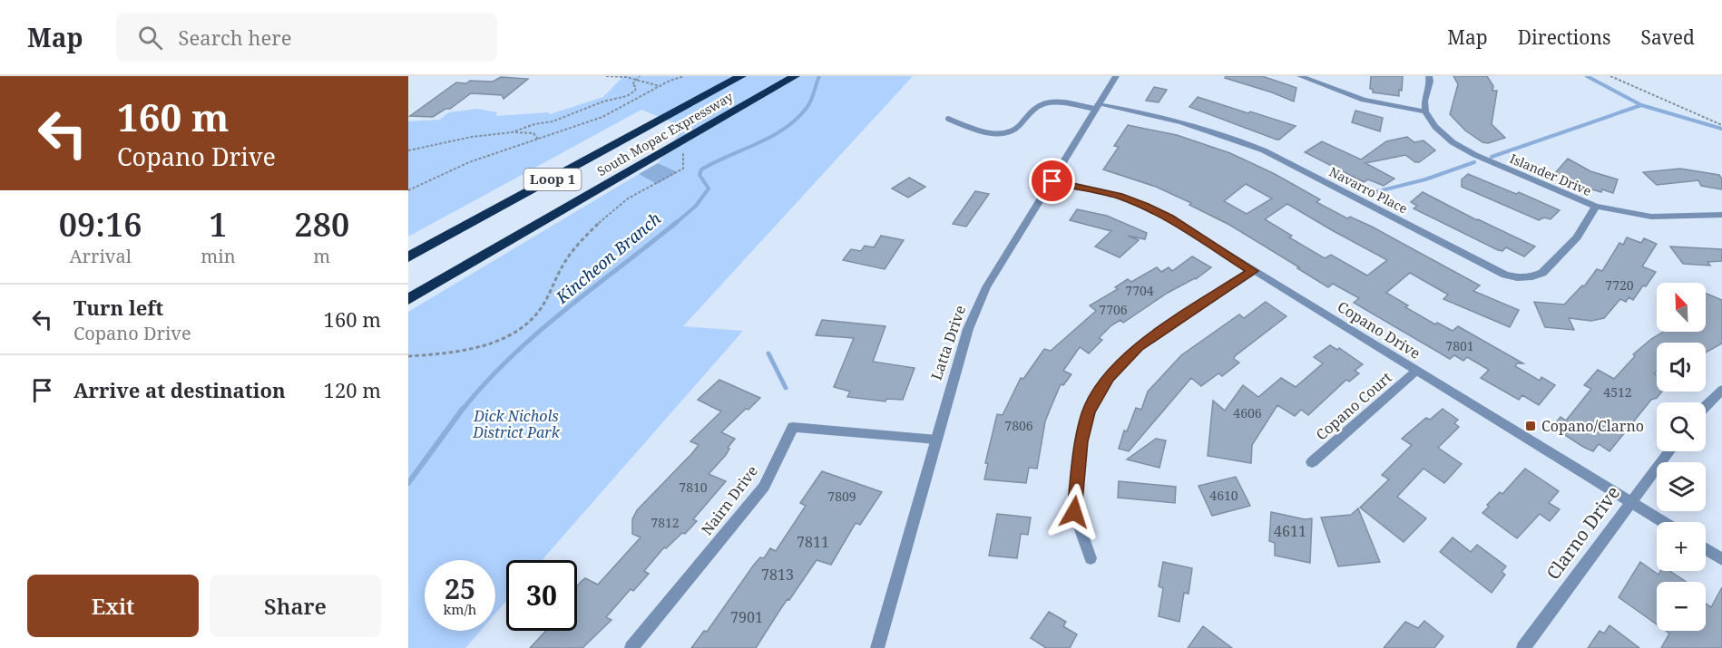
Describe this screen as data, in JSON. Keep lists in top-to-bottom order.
{
  "streets": {
    "highway": ["South Mopac Expressway", "Loop 1"],
    "street": [
      "Islander Drive",
      "Navarro Place",
      "Copano Drive",
      "Latta Drive",
      "Copano Court",
      "Nairn Drive",
      "Clarno Drive"
    ]
  },
  "crossings": [
    ["Islander Drive", "Navarro Place"],
    ["Navarro Place", "Latta Drive"],
    ["Copano Drive", "Latta Drive"],
    ["Copano Drive", "Copano Court"],
    ["Copano Drive", "Clarno Drive"],
    ["Latta Drive", "Nairn Drive"]
  ],
  "water": ["Kincheon Branch"],
  "parks": ["Dick Nichols District Park"],
  "places": {
    "transit": ["Copano/Clarno"]
  },
  "house_numbers": [
    "7720",
    "7704",
    "7706",
    "7801",
    "4512",
    "4606",
    "7806",
    "7810",
    "4610",
    "7809",
    "7812",
    "4611",
    "7811",
    "7813",
    "7901"
  ],
  "north": "top left",
  "page": {
    "header": "Map",
    "search": "Search here",
    "nav": ["Map", "Directions", "Saved"],
    "turn": ["160 m", "Copano Drive"],
    "eta": [
      "09:16",
      "Arrival",
      "1",
      "min",
      "280",
      "m"
    ],
    "list": [
      {
        "name": "Turn left",
        "note": "Copano Drive",
        "value": "160 m"
      },
      {
        "name": "Arrive at destination",
        "value": "120 m"
      }
    ],
    "map_buttons": ["+", "−"],
    "speed": "25 km/h",
    "limit": "30",
    "buttons": ["Exit", "Share"]
  }
}
